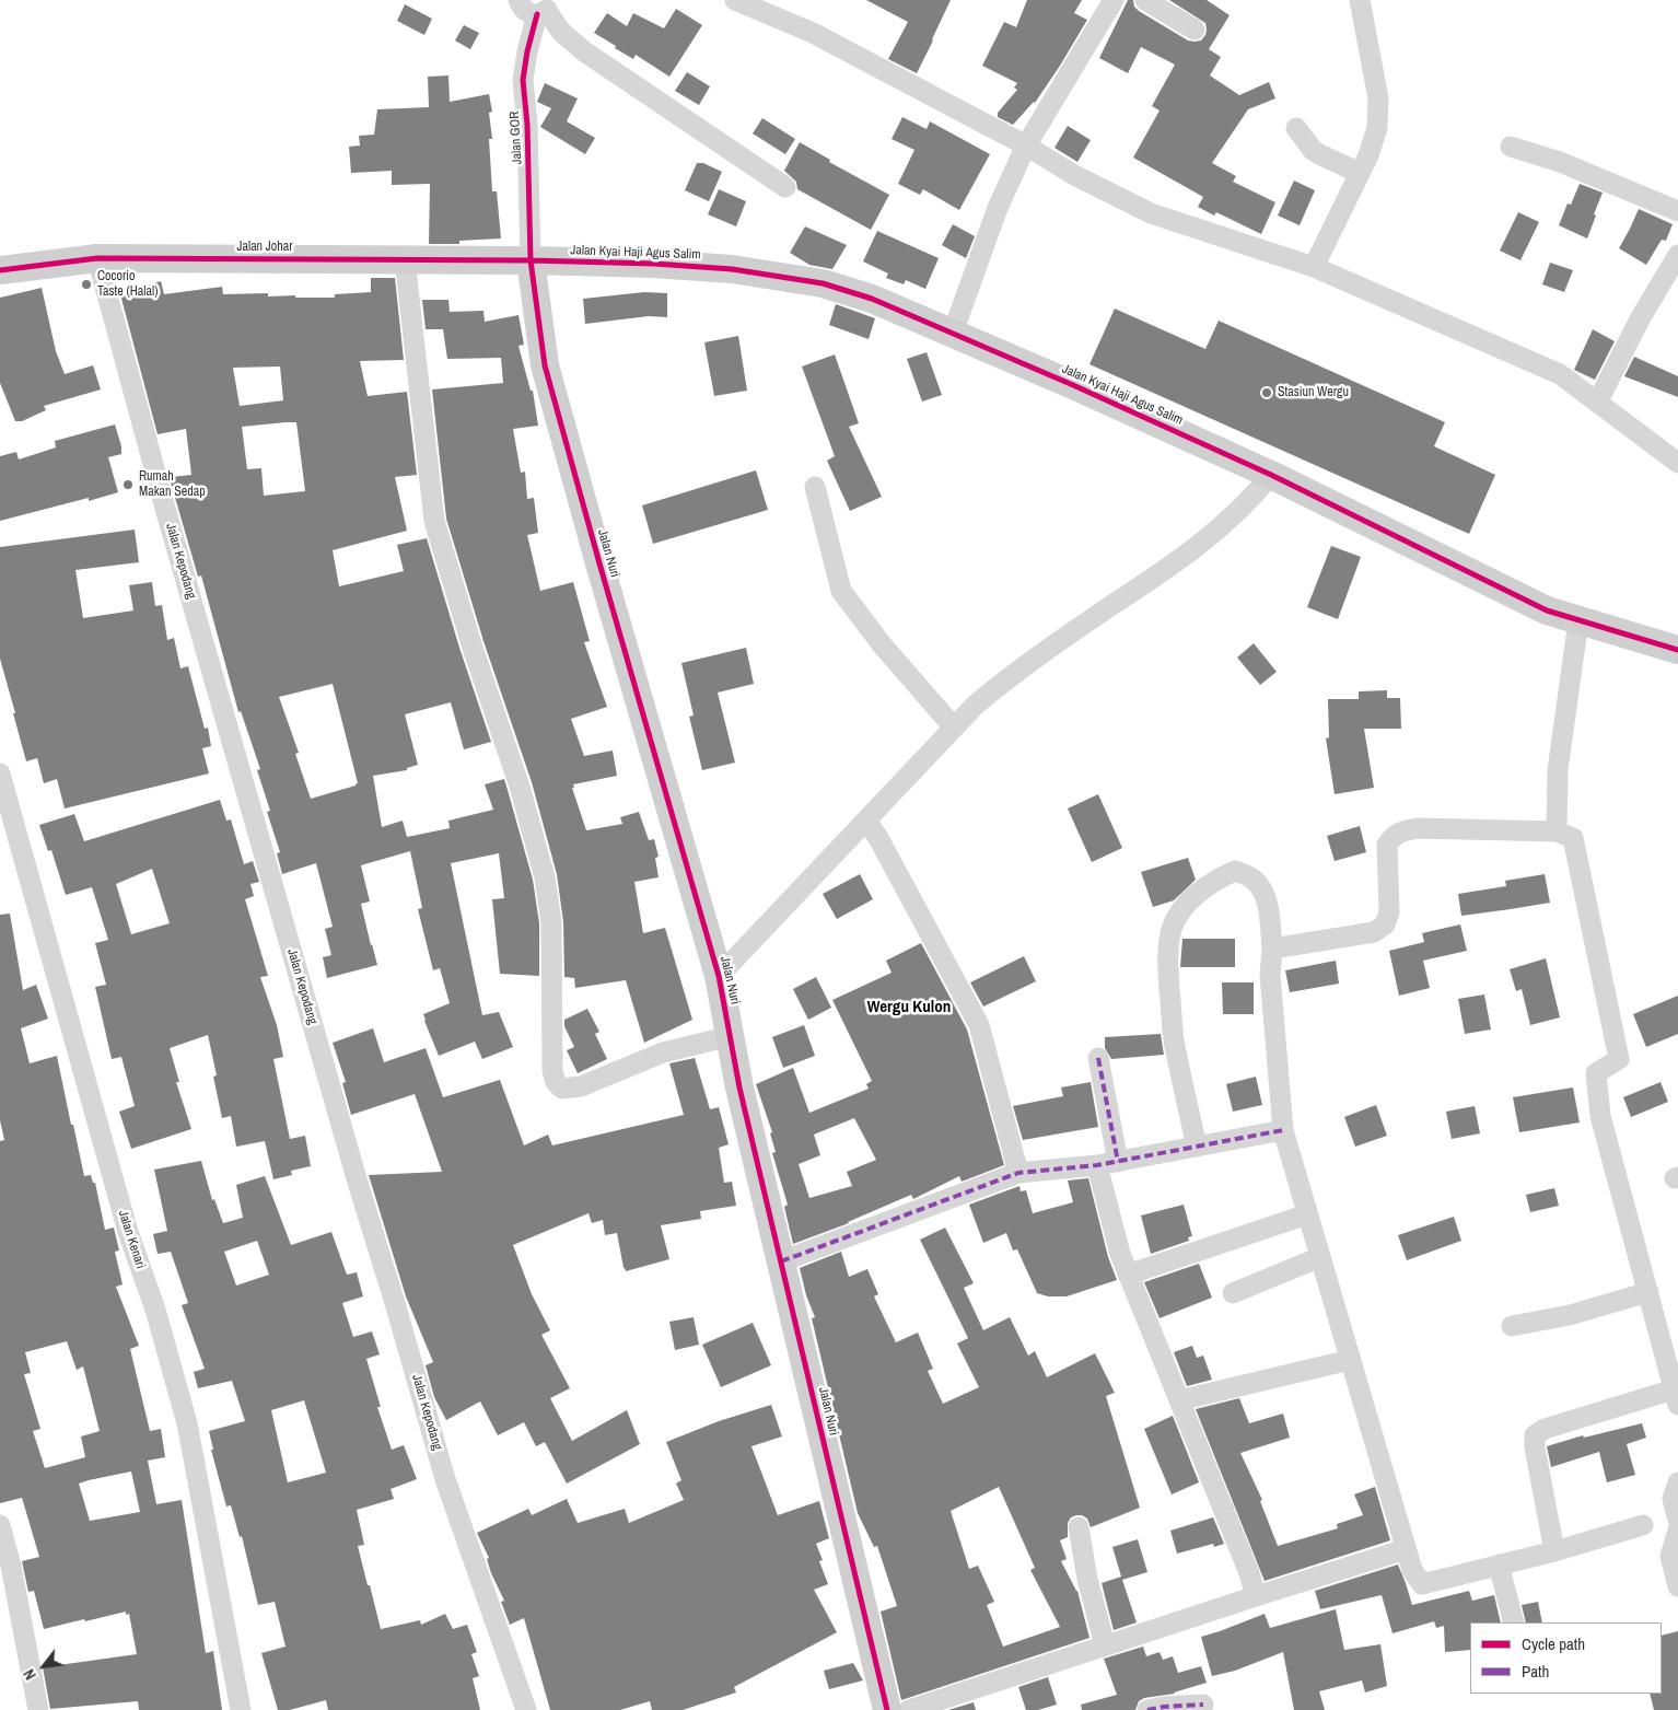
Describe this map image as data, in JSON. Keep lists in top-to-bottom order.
{
  "streets": {
    "street": [
      "Jalan GOR",
      "Jalan Johar",
      "Jalan Kyai Haji Agus Salim",
      "Jalan Nuri",
      "Jalan Kepodang",
      "Jalan Kenari"
    ]
  },
  "crossings": [
    ["Jalan GOR", "Jalan Johar"],
    ["Jalan GOR", "Jalan Kyai Haji Agus Salim"],
    ["Jalan GOR", "Jalan Nuri"],
    ["Jalan Johar", "Jalan Kyai Haji Agus Salim"],
    ["Jalan Johar", "Jalan Nuri"],
    ["Jalan Johar", "Jalan Kepodang"],
    ["Jalan Kyai Haji Agus Salim", "Jalan Nuri"]
  ],
  "districts": ["Wergu Kulon"],
  "places": ["Cocorio Taste (Halal)", "Stasiun Wergu", "Rumah Makan Sedap"],
  "legend": ["Cycle path", "Path"],
  "north": "bottom left"
}
